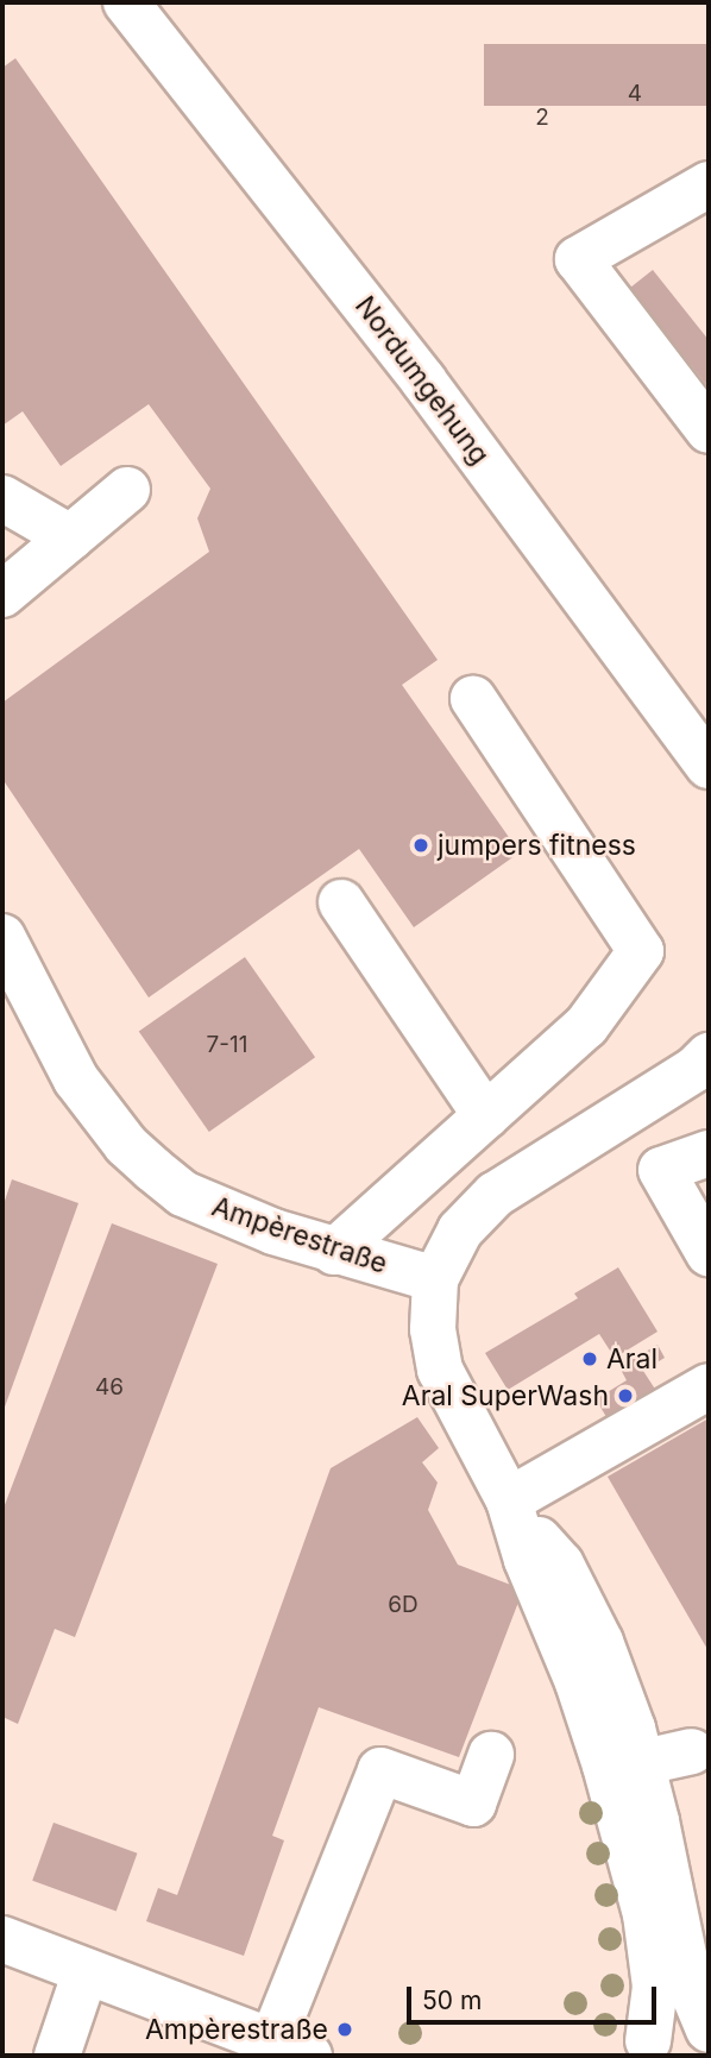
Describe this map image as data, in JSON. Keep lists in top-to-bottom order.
{
  "streets": {
    "street": ["Nordumgehung", "Ampèrestraße"]
  },
  "places": [
    "jumpers fitness",
    "Aral",
    "Aral SuperWash",
    "Ampèrestraße"
  ],
  "house_numbers": [
    "4",
    "2",
    "7-11",
    "46",
    "6D"
  ],
  "scale_bar": "50 m"
}
